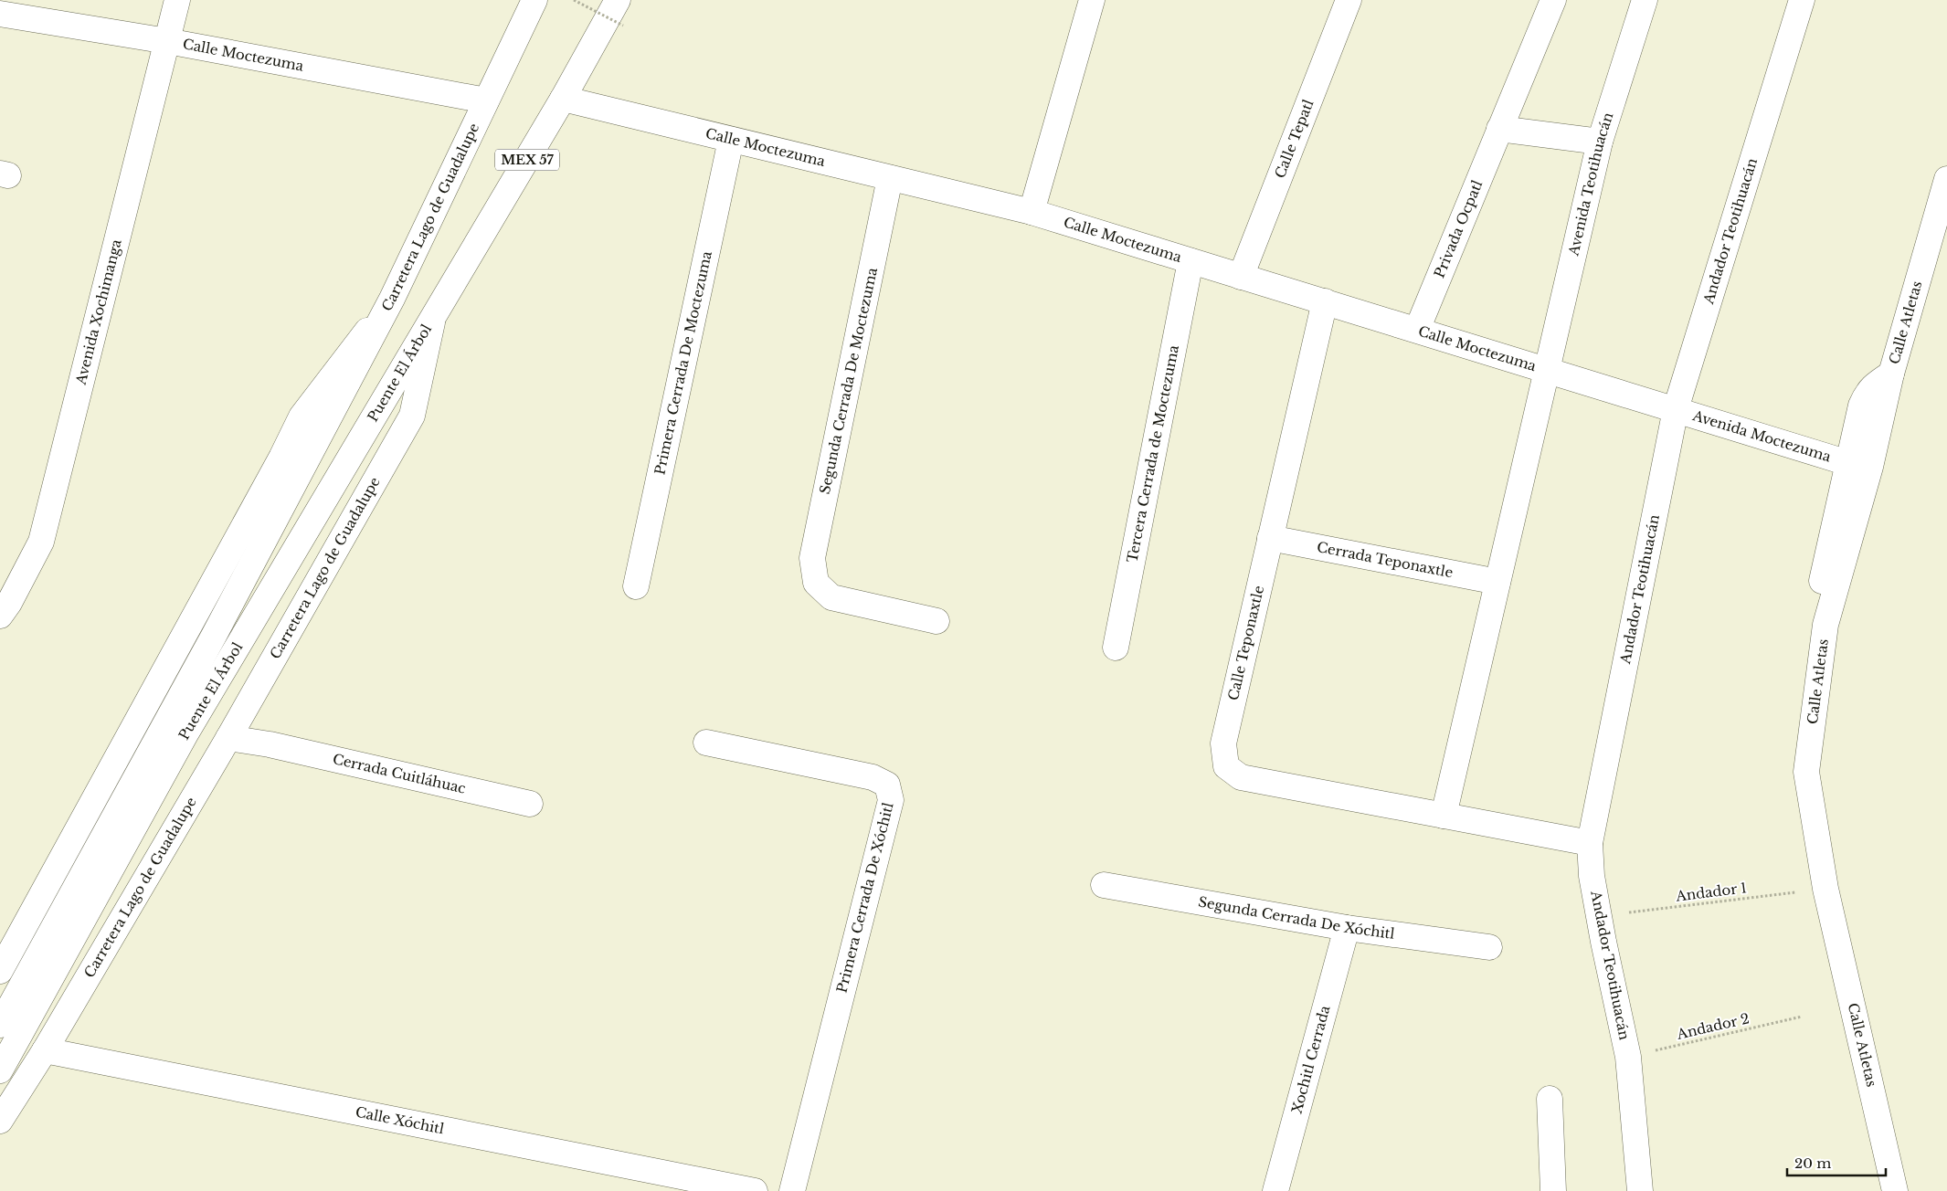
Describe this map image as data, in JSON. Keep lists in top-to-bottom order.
{
  "streets": {
    "street": [
      "Calle Moctezuma",
      "Calle Tepatl",
      "MEX 57",
      "Avenida Teotihuacán",
      "Carretera Lago de Guadalupe",
      "Privada Ocpatl",
      "Andador Teotihuacán",
      "Avenida Xochimanga",
      "Calle Atletas",
      "Primera Cerrada De Moctezuma",
      "Puente El Árbol",
      "Segunda Cerrada De Moctezuma",
      "Avenida Moctezuma",
      "Tercera Cerrada de Moctezuma",
      "Cerrada Teponaxtle",
      "Calle Teponaxtle",
      "Cerrada Cuitláhuac",
      "Primera Cerrada De Xóchitl",
      "Segunda Cerrada De Xóchitl",
      "Xochitl Cerrada",
      "Calle Xóchitl"
    ],
    "path": ["Andador 1", "Andador 2"]
  },
  "crossings": [
    ["Calle Moctezuma", "Calle Tepatl"],
    ["Calle Moctezuma", "Avenida Teotihuacán"],
    ["Calle Moctezuma", "Carretera Lago de Guadalupe"],
    ["Calle Moctezuma", "Privada Ocpatl"],
    ["Calle Moctezuma", "Andador Teotihuacán"],
    ["Calle Moctezuma", "Avenida Xochimanga"],
    ["Calle Moctezuma", "Primera Cerrada De Moctezuma"],
    ["Calle Moctezuma", "Segunda Cerrada De Moctezuma"],
    ["Calle Moctezuma", "Avenida Moctezuma"],
    ["Calle Moctezuma", "Tercera Cerrada de Moctezuma"],
    ["Calle Moctezuma", "Calle Teponaxtle"],
    ["Carretera Lago de Guadalupe", "Puente El Árbol"],
    ["Carretera Lago de Guadalupe", "Cerrada Cuitláhuac"],
    ["Carretera Lago de Guadalupe", "Calle Xóchitl"],
    ["Andador Teotihuacán", "Avenida Moctezuma"],
    ["Andador Teotihuacán", "Calle Teponaxtle"],
    ["Andador Teotihuacán", "Andador 1"],
    ["Andador Teotihuacán", "Andador 2"],
    ["Calle Atletas", "Andador 1"],
    ["Cerrada Teponaxtle", "Calle Teponaxtle"],
    ["Segunda Cerrada De Xóchitl", "Xochitl Cerrada"]
  ],
  "scale_bar": "20 m"
}
